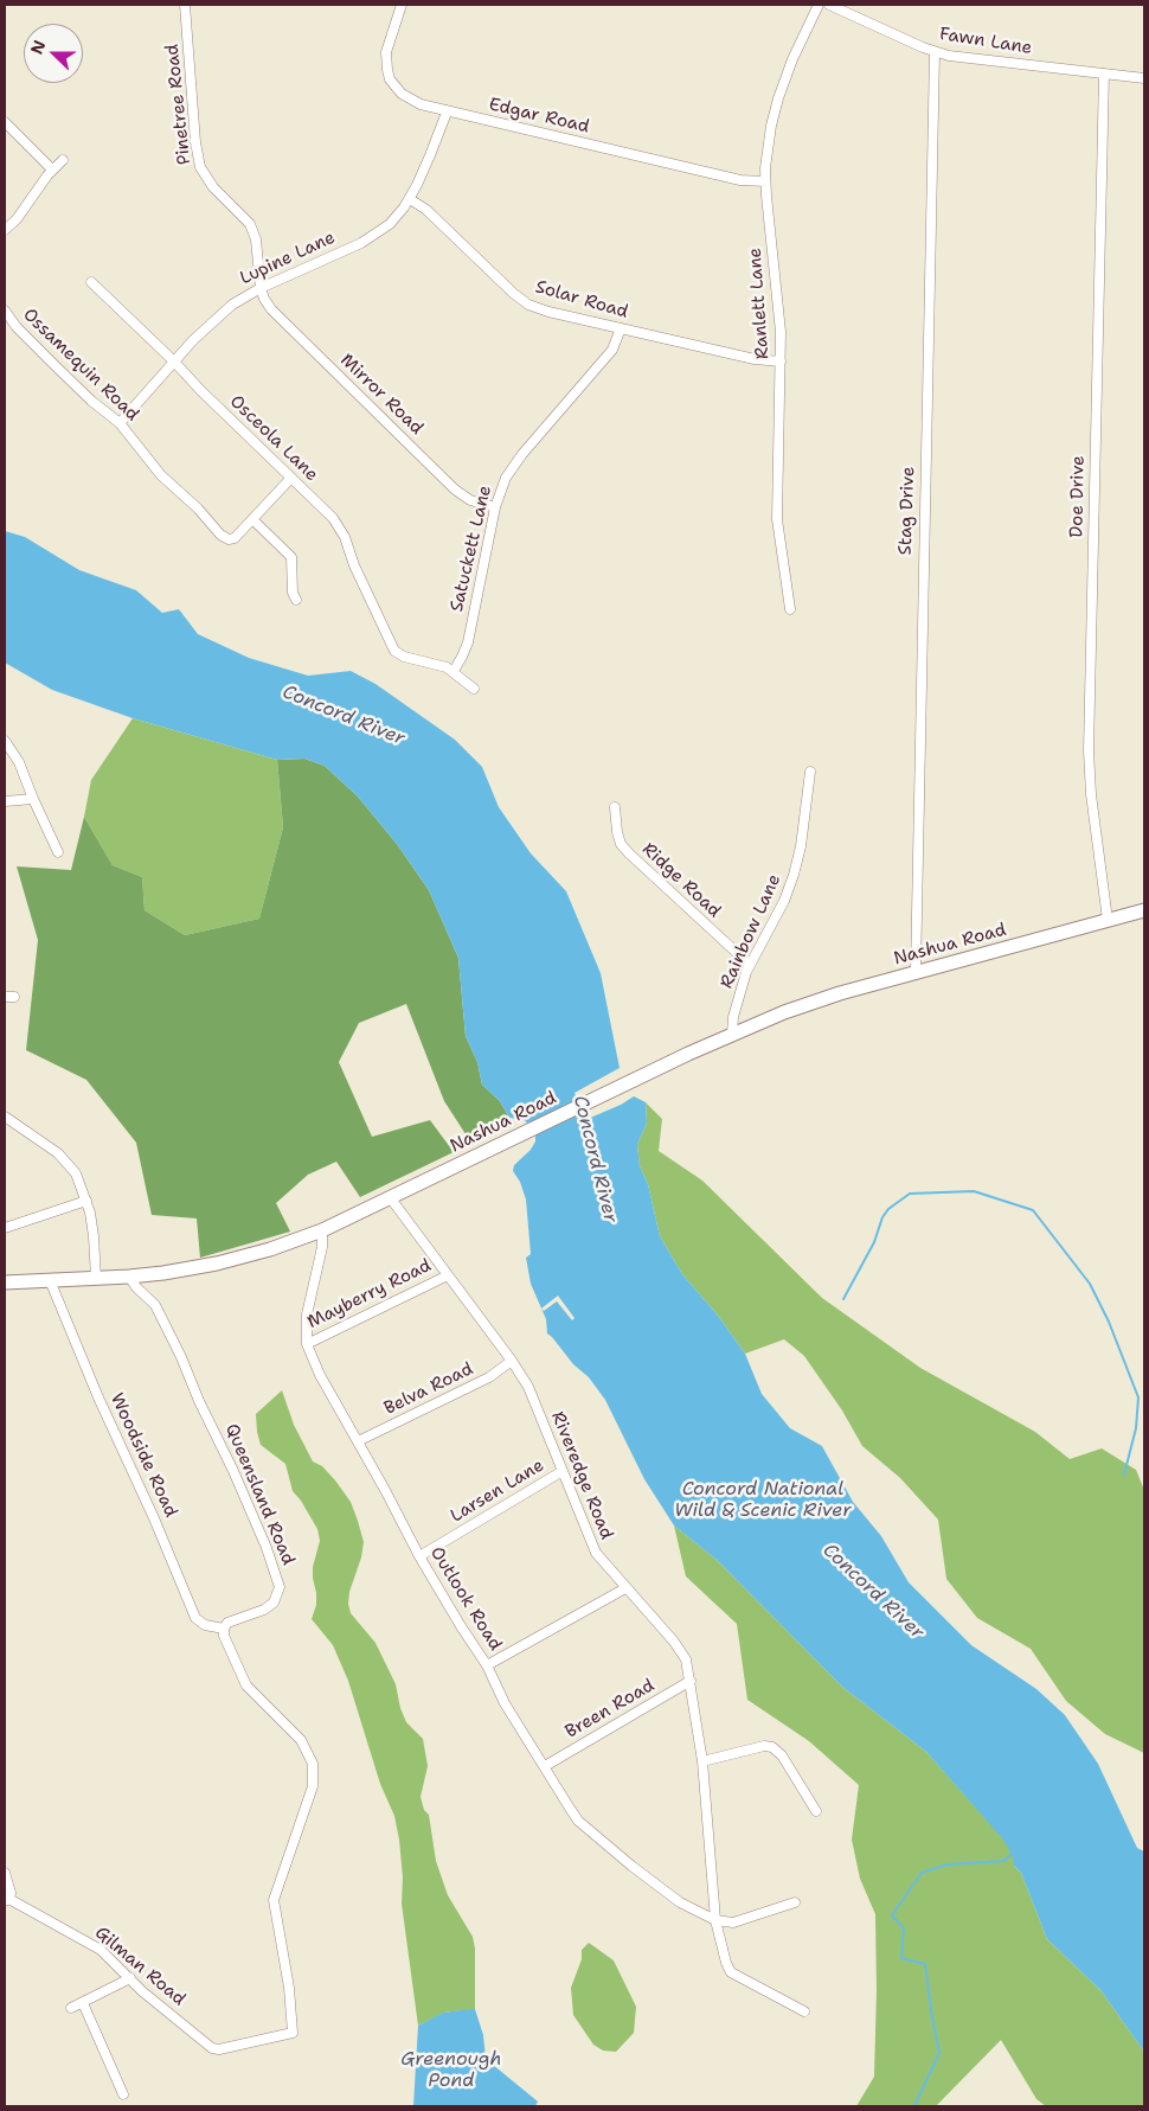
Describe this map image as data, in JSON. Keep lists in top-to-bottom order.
{
  "streets": {
    "main road": ["Nashua Road"],
    "street": [
      "Fawn Lane",
      "Pinetree Road",
      "Edgar Road",
      "Lupine Lane",
      "Solar Road",
      "Ranlett Lane",
      "Ossamequin Road",
      "Mirror Road",
      "Osceola Lane",
      "Doe Drive",
      "Stag Drive",
      "Satuckett Lane",
      "Ridge Road",
      "Rainbow Lane",
      "Mayberry Road",
      "Belva Road",
      "Woodside Road",
      "Riveredge Road",
      "Larsen Lane",
      "Queensland Road",
      "Outlook Road",
      "Breen Road",
      "Gilman Road"
    ]
  },
  "crossings": [
    ["Fawn Lane", "Doe Drive"],
    ["Fawn Lane", "Stag Drive"],
    ["Pinetree Road", "Lupine Lane"],
    ["Pinetree Road", "Mirror Road"],
    ["Edgar Road", "Lupine Lane"],
    ["Edgar Road", "Ranlett Lane"],
    ["Lupine Lane", "Solar Road"],
    ["Lupine Lane", "Ossamequin Road"],
    ["Lupine Lane", "Mirror Road"],
    ["Lupine Lane", "Osceola Lane"],
    ["Solar Road", "Ranlett Lane"],
    ["Solar Road", "Satuckett Lane"],
    ["Mirror Road", "Satuckett Lane"],
    ["Osceola Lane", "Satuckett Lane"],
    ["Doe Drive", "Nashua Road"],
    ["Stag Drive", "Nashua Road"],
    ["Ridge Road", "Rainbow Lane"],
    ["Rainbow Lane", "Nashua Road"],
    ["Nashua Road", "Woodside Road"],
    ["Nashua Road", "Riveredge Road"],
    ["Nashua Road", "Queensland Road"],
    ["Nashua Road", "Outlook Road"],
    ["Mayberry Road", "Riveredge Road"],
    ["Mayberry Road", "Outlook Road"],
    ["Belva Road", "Riveredge Road"],
    ["Belva Road", "Outlook Road"],
    ["Woodside Road", "Queensland Road"],
    ["Woodside Road", "Gilman Road"],
    ["Riveredge Road", "Larsen Lane"],
    ["Riveredge Road", "Outlook Road"],
    ["Riveredge Road", "Breen Road"],
    ["Larsen Lane", "Outlook Road"],
    ["Queensland Road", "Gilman Road"],
    ["Outlook Road", "Breen Road"]
  ],
  "water": ["Concord River", "Concord National Wild & Scenic River", "Greenough Pond"],
  "north": "left"
}
